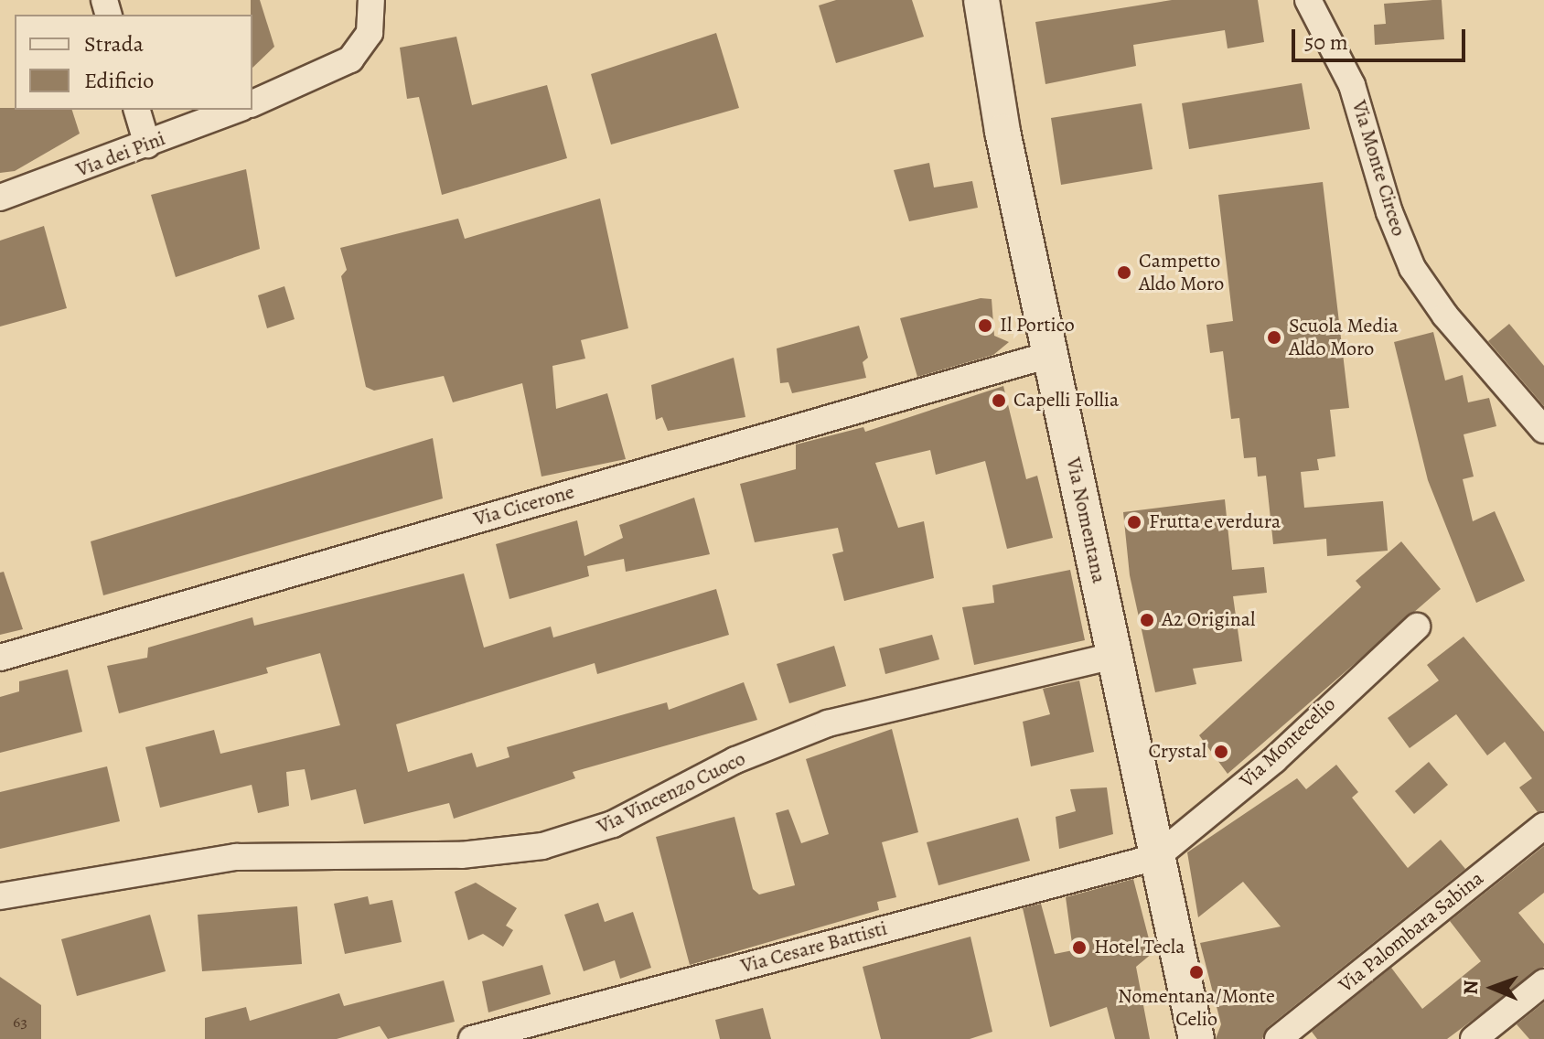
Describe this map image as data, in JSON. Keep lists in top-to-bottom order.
{
  "streets": {
    "street": [
      "Via dei Pini",
      "Via Monte Circeo",
      "Via Cicerone",
      "Via Nomentana",
      "Via Montecelio",
      "Via Vincenzo Cuoco",
      "Via Palombara Sabina",
      "Via Cesare Battisti"
    ]
  },
  "crossings": [
    ["Via Cicerone", "Via Nomentana"],
    ["Via Nomentana", "Via Montecelio"],
    ["Via Nomentana", "Via Vincenzo Cuoco"],
    ["Via Nomentana", "Via Cesare Battisti"],
    ["Via Montecelio", "Via Cesare Battisti"]
  ],
  "places": [
    "Campetto Aldo Moro",
    "Il Portico",
    "Scuola Media Aldo Moro",
    "Capelli Follia",
    "Frutta e verdura",
    "A2 Original",
    "Crystal",
    "Hotel Tecla",
    "Nomentana/Monte Celio"
  ],
  "house_numbers": ["63"],
  "legend": ["Strada", "Edificio"],
  "scale_bar": "50 m",
  "north": "left"
}
